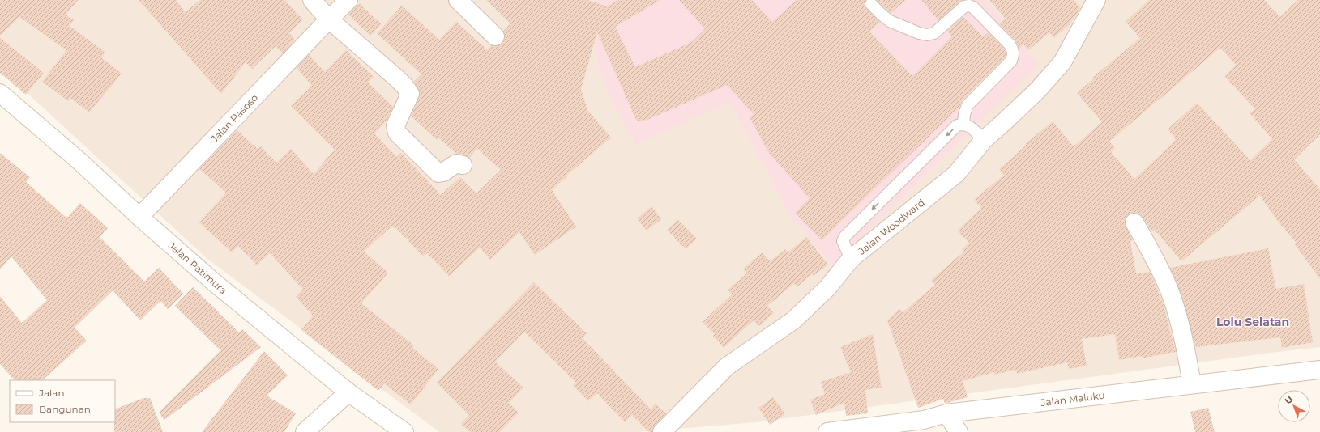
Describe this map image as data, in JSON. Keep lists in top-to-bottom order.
{
  "streets": {
    "street": [
      "Jalan Pasoso",
      "Jalan Woodward",
      "Jalan Patimura",
      "Jalan Maluku"
    ]
  },
  "crossings": [
    ["Jalan Pasoso", "Jalan Patimura"]
  ],
  "districts": ["Lolu Selatan"],
  "legend": ["Jalan", "Bangunan"],
  "north": "top left"
}
